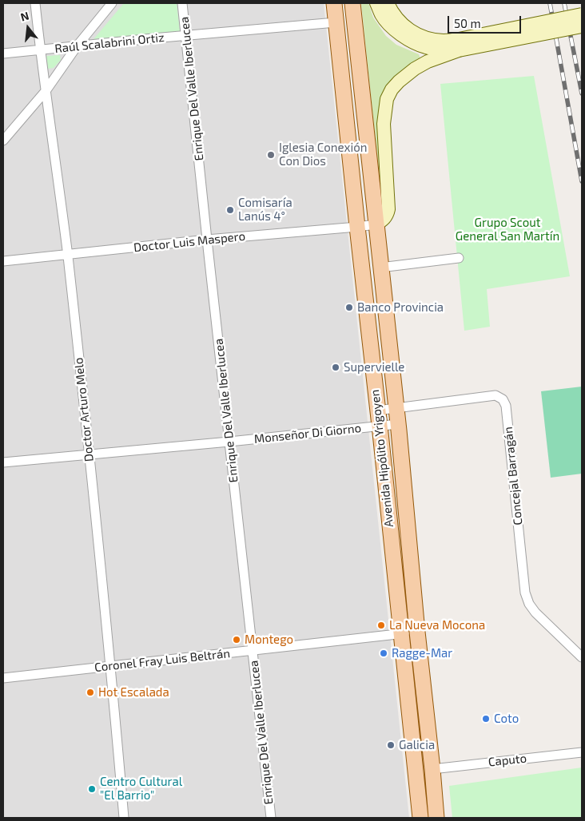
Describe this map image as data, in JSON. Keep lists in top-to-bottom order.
{
  "streets": {
    "main road": ["Avenida Hipólito Yrigoyen"],
    "street": [
      "Raúl Scalabrini Ortiz",
      "Enrique Del Valle Iberlucea",
      "Doctor Luis Maspero",
      "Doctor Arturo Melo",
      "Monseñor Di Giorno",
      "Concejal Barragán",
      "Coronel Fray Luis Beltrán",
      "Caputo"
    ]
  },
  "crossings": [
    ["Raúl Scalabrini Ortiz", "Enrique Del Valle Iberlucea"],
    ["Raúl Scalabrini Ortiz", "Doctor Arturo Melo"],
    ["Raúl Scalabrini Ortiz", "Avenida Hipólito Yrigoyen"],
    ["Enrique Del Valle Iberlucea", "Doctor Luis Maspero"],
    ["Enrique Del Valle Iberlucea", "Monseñor Di Giorno"],
    ["Enrique Del Valle Iberlucea", "Coronel Fray Luis Beltrán"],
    ["Doctor Luis Maspero", "Doctor Arturo Melo"],
    ["Doctor Luis Maspero", "Avenida Hipólito Yrigoyen"],
    ["Doctor Arturo Melo", "Monseñor Di Giorno"],
    ["Doctor Arturo Melo", "Coronel Fray Luis Beltrán"],
    ["Monseñor Di Giorno", "Avenida Hipólito Yrigoyen"],
    ["Avenida Hipólito Yrigoyen", "Concejal Barragán"],
    ["Avenida Hipólito Yrigoyen", "Coronel Fray Luis Beltrán"],
    ["Avenida Hipólito Yrigoyen", "Caputo"]
  ],
  "parks": ["Grupo Scout General San Martín"],
  "places": [
    "Iglesia Conexión Con Dios",
    "Comisaría Lanús 4°",
    "Banco Provincia",
    "Supervielle",
    "La Nueva Mocona",
    "Montego",
    "Ragge-Mar",
    "Hot Escalada",
    "Coto",
    "Galicia",
    "Centro Cultural \"El Barrio\""
  ],
  "scale_bar": "50 m",
  "north": "top"
}
